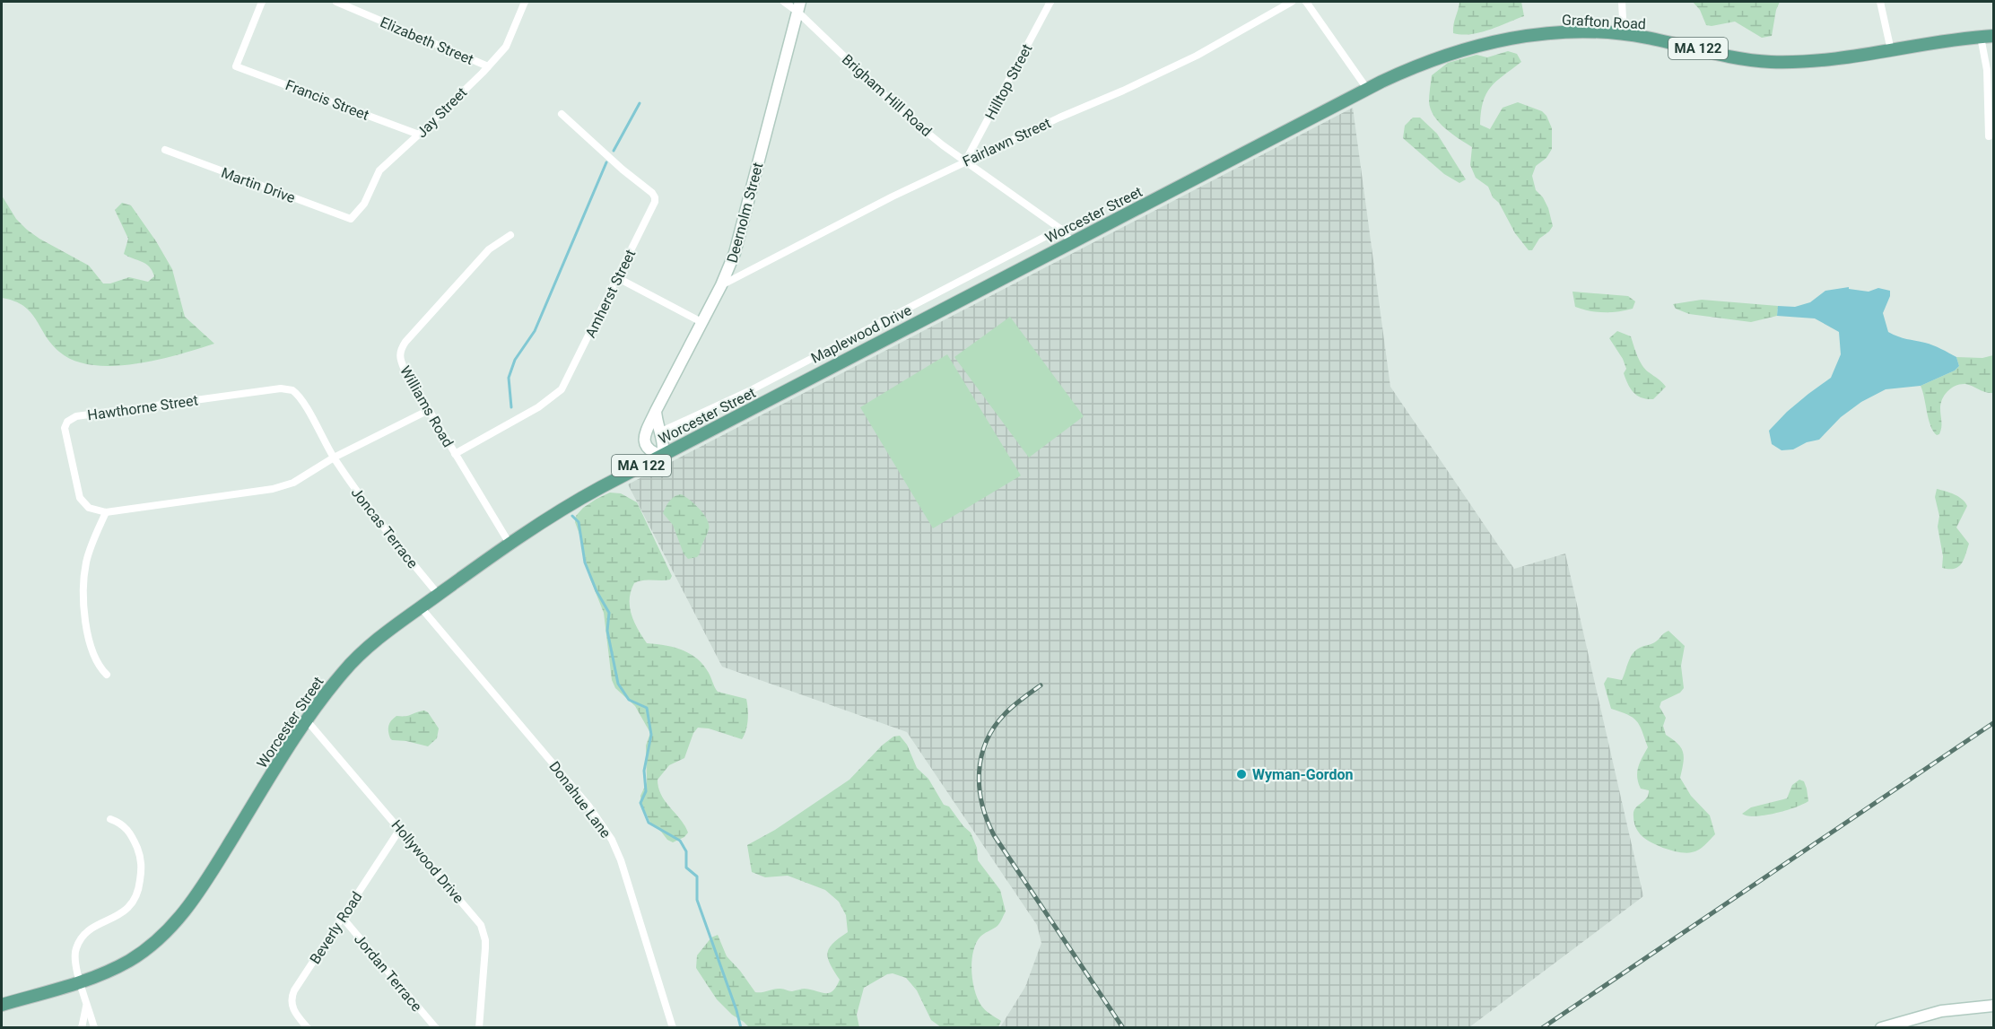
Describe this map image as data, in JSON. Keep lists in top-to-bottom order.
{
  "streets": {
    "main road": ["Grafton Road", "MA 122", "Worcester Street"],
    "street": [
      "Elizabeth Street",
      "Hilltop Street",
      "Brigham Hill Road",
      "Francis Street",
      "Jay Street",
      "Fairlawn Street",
      "Martin Drive",
      "Deernolm Street",
      "Amherst Street",
      "Maplewood Drive",
      "Williams Road",
      "Hawthorne Street",
      "Joncas Terrace",
      "Donahue Lane",
      "Hollywood Drive",
      "Beverly Road",
      "Jordan Terrace"
    ]
  },
  "crossings": [
    ["Grafton Road", "Worcester Street"],
    ["Elizabeth Street", "Jay Street"],
    ["Hilltop Street", "Brigham Hill Road"],
    ["Hilltop Street", "Fairlawn Street"],
    ["Brigham Hill Road", "Fairlawn Street"],
    ["Brigham Hill Road", "Deernolm Street"],
    ["Brigham Hill Road", "Worcester Street"],
    ["Brigham Hill Road", "Maplewood Drive"],
    ["Francis Street", "Jay Street"],
    ["Jay Street", "Martin Drive"],
    ["Fairlawn Street", "Deernolm Street"],
    ["Deernolm Street", "Worcester Street"],
    ["Worcester Street", "Williams Road"],
    ["Worcester Street", "Joncas Terrace"],
    ["Worcester Street", "Donahue Lane"],
    ["Worcester Street", "Hollywood Drive"],
    ["Amherst Street", "Williams Road"],
    ["Hawthorne Street", "Joncas Terrace"],
    ["Hollywood Drive", "Beverly Road"],
    ["Beverly Road", "Jordan Terrace"]
  ],
  "places": ["Wyman-Gordon"]
}
